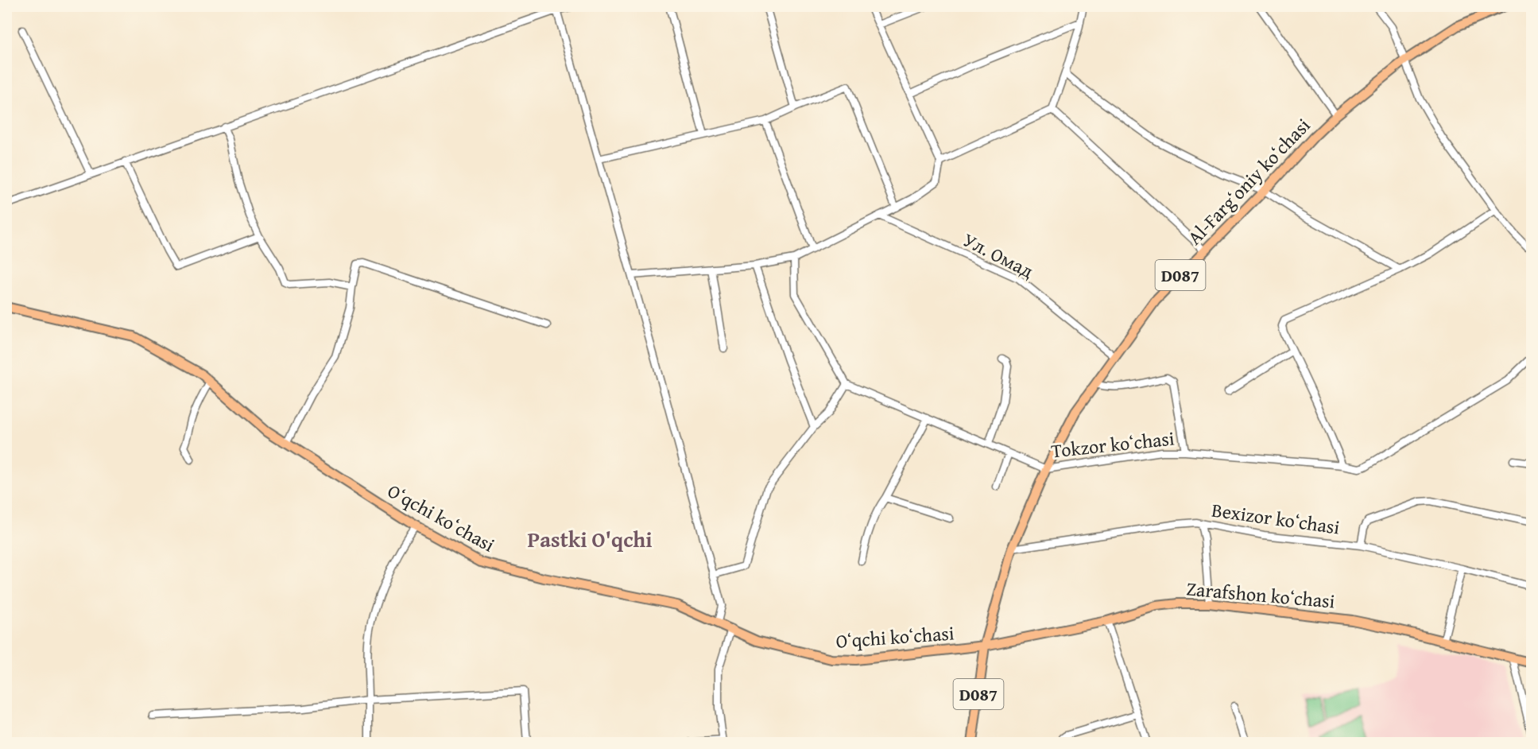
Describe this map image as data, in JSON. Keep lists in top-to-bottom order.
{
  "streets": {
    "main road": [
      "Al-Fargʻoniy koʻchasi",
      "D087",
      "Oʻqchi koʻchasi",
      "Zarafshon koʻchasi"
    ],
    "street": ["Ул. Омад", "Tokzor koʻchasi", "Bexizor koʻchasi"]
  },
  "crossings": [
    ["Al-Fargʻoniy koʻchasi", "Ул. Омад"],
    ["Al-Fargʻoniy koʻchasi", "D087"],
    ["Al-Fargʻoniy koʻchasi", "Tokzor koʻchasi"],
    ["Al-Fargʻoniy koʻchasi", "Oʻqchi koʻchasi"],
    ["Al-Fargʻoniy koʻchasi", "Bexizor koʻchasi"],
    ["Al-Fargʻoniy koʻchasi", "Zarafshon koʻchasi"],
    ["D087", "Oʻqchi koʻchasi"],
    ["D087", "Zarafshon koʻchasi"],
    ["Oʻqchi koʻchasi", "Zarafshon koʻchasi"]
  ],
  "districts": ["Pastki O'qchi"]
}
